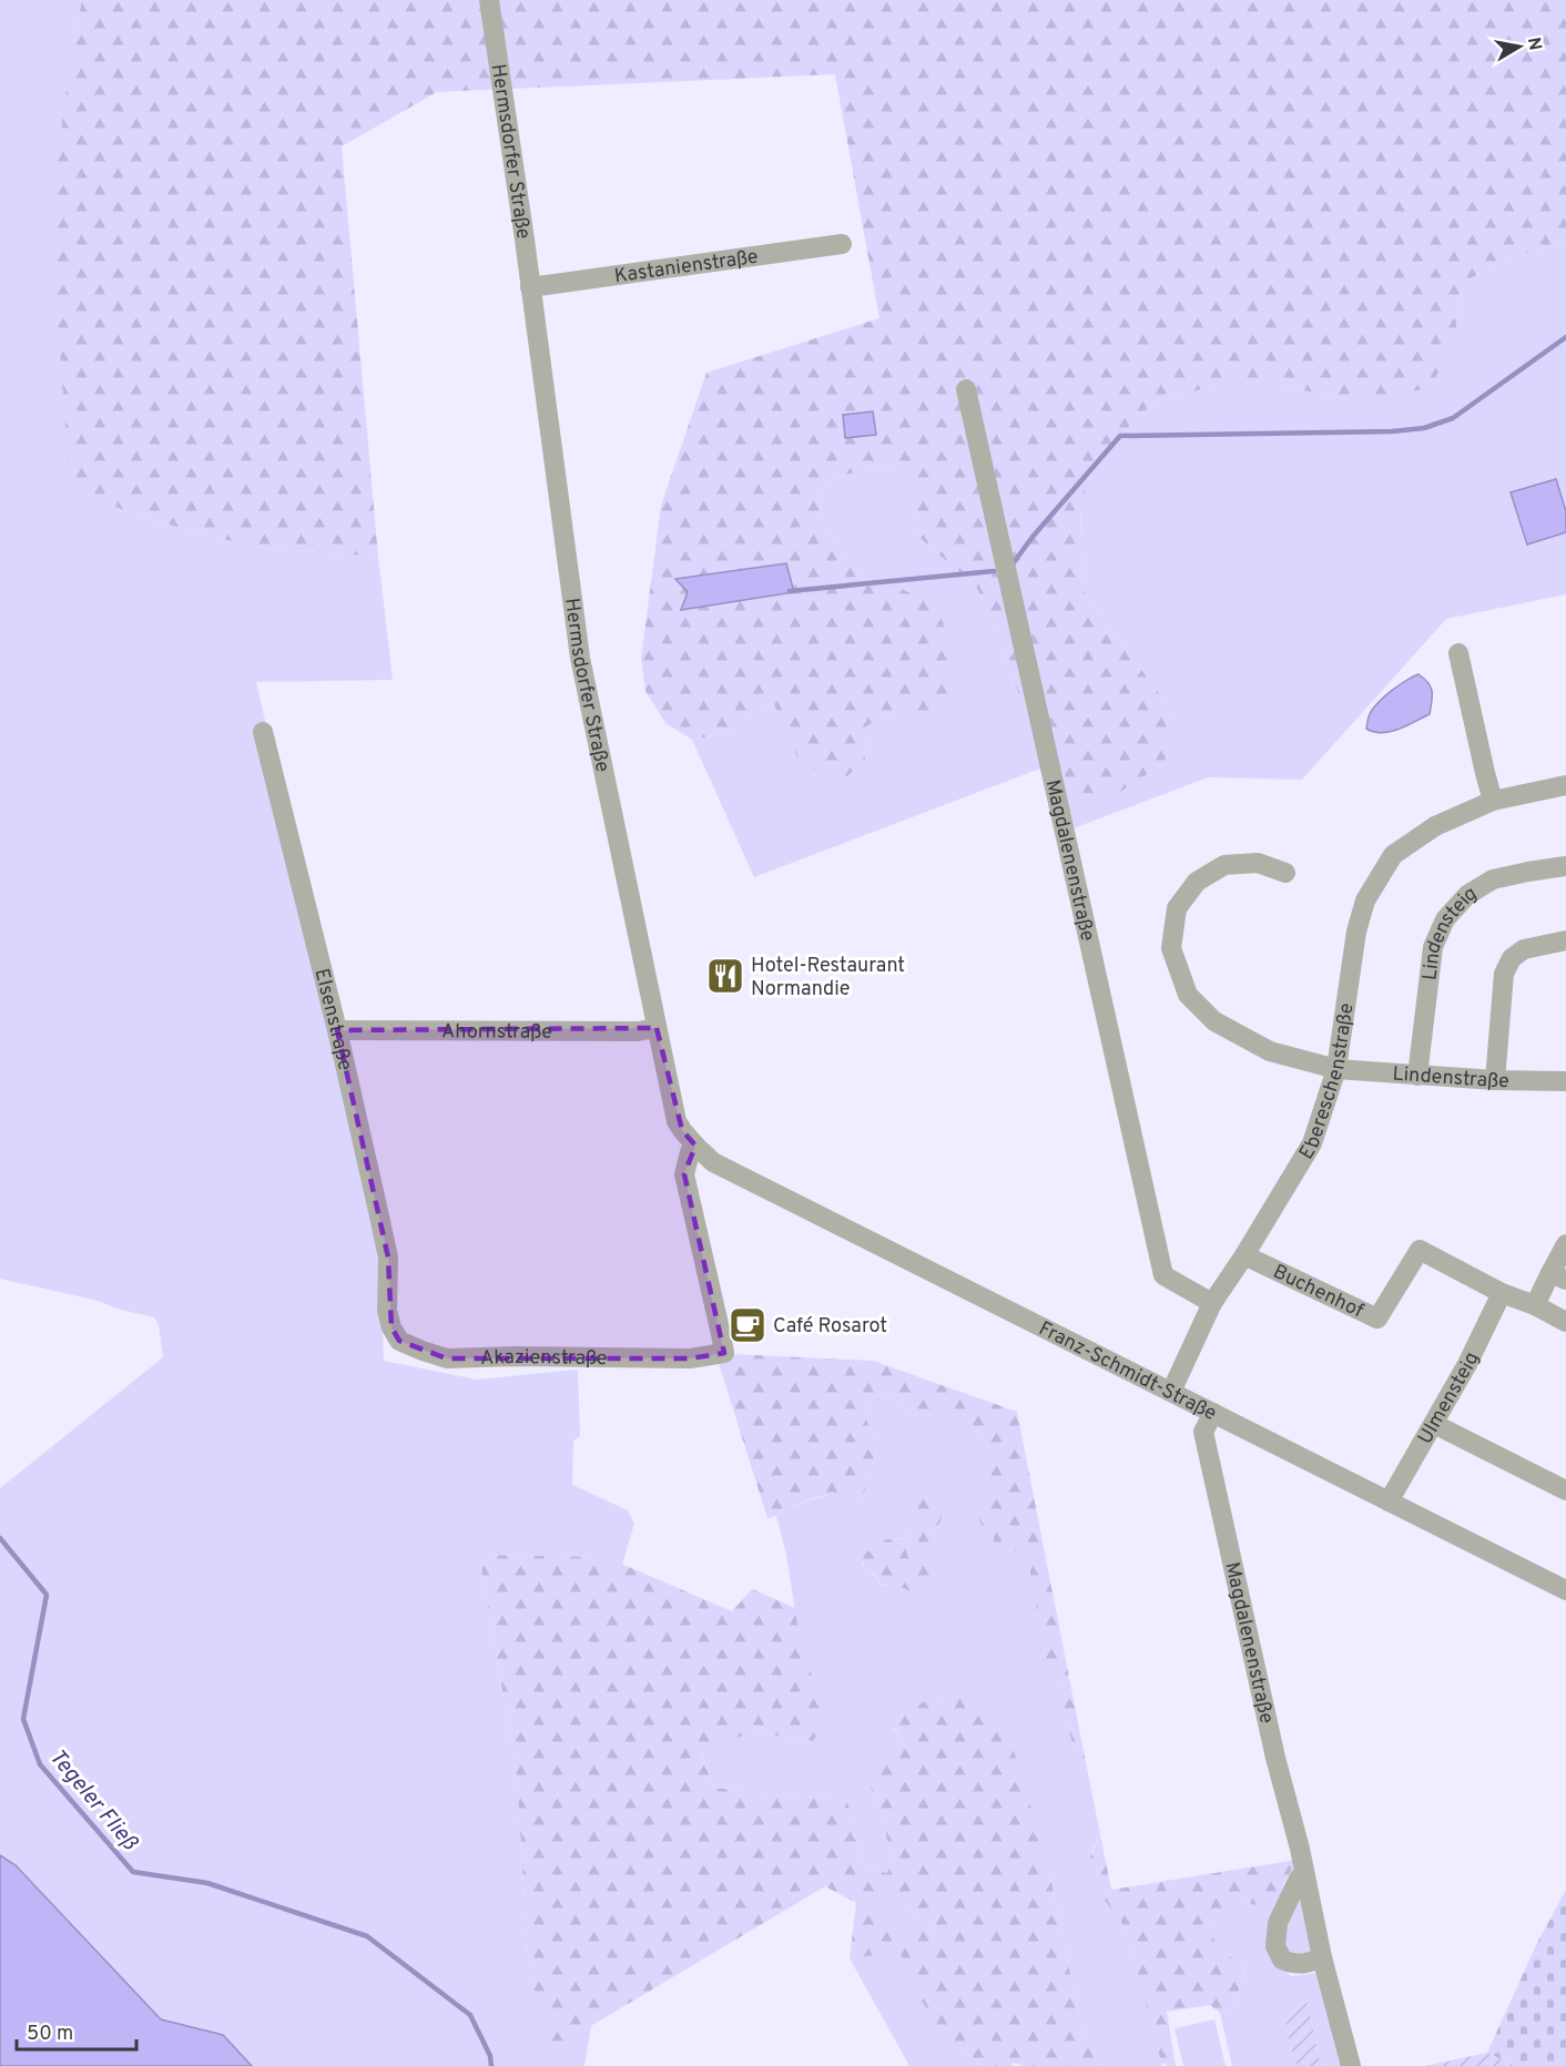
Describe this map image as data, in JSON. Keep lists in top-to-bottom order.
{
  "streets": {
    "street": [
      "Hermsdorfer Straße",
      "Kastanienstraße",
      "Magdalenenstraße",
      "Lindensteig",
      "Elsenstraße",
      "Ahornstraße",
      "Lindenstraße",
      "Ebereschenstraße",
      "Buchenhof",
      "Akazienstraße",
      "Franz-Schmidt-Straße",
      "Ulmensteig"
    ]
  },
  "crossings": [
    ["Hermsdorfer Straße", "Kastanienstraße"],
    ["Hermsdorfer Straße", "Ahornstraße"],
    ["Hermsdorfer Straße", "Akazienstraße"],
    ["Hermsdorfer Straße", "Franz-Schmidt-Straße"],
    ["Magdalenenstraße", "Ebereschenstraße"],
    ["Magdalenenstraße", "Franz-Schmidt-Straße"],
    ["Lindensteig", "Lindenstraße"],
    ["Elsenstraße", "Ahornstraße"],
    ["Elsenstraße", "Akazienstraße"],
    ["Lindenstraße", "Ebereschenstraße"],
    ["Ebereschenstraße", "Buchenhof"],
    ["Ebereschenstraße", "Franz-Schmidt-Straße"],
    ["Buchenhof", "Ulmensteig"],
    ["Akazienstraße", "Franz-Schmidt-Straße"],
    ["Franz-Schmidt-Straße", "Ulmensteig"]
  ],
  "water": ["Tegeler Fließ"],
  "places": {
    "restaurant": ["Hotel-Restaurant Normandie"],
    "cafe": ["Café Rosarot"]
  },
  "scale_bar": "50 m",
  "north": "right"
}
